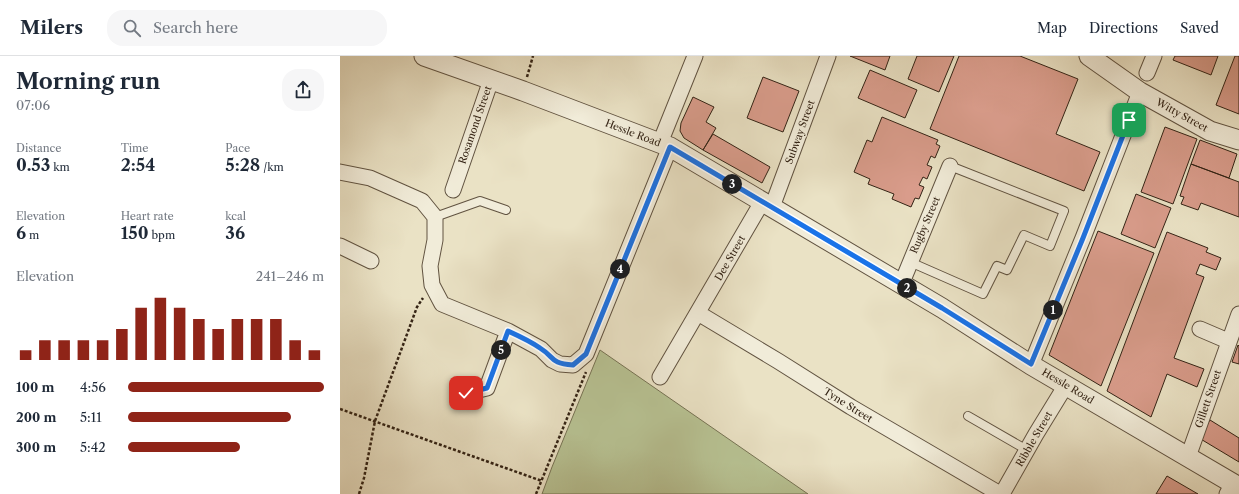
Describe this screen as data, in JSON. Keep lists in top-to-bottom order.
{
  "streets": {
    "street": [
      "Witty Street",
      "Rosamond Street",
      "Subway Street",
      "Hessle Road",
      "Rugby Street",
      "Dee Street",
      "Gillett Street",
      "Tyne Street",
      "Ribble Street"
    ]
  },
  "crossings": [
    ["Rosamond Street", "Hessle Road"],
    ["Subway Street", "Hessle Road"],
    ["Subway Street", "Dee Street"],
    ["Hessle Road", "Rugby Street"],
    ["Hessle Road", "Dee Street"],
    ["Hessle Road", "Gillett Street"],
    ["Hessle Road", "Ribble Street"],
    ["Dee Street", "Tyne Street"],
    ["Tyne Street", "Ribble Street"]
  ],
  "page": {
    "header": "Milers",
    "search": "Search here",
    "nav": ["Map", "Directions", "Saved"],
    "heading": ["Morning run", "07:06"],
    "stats": [
      ["Distance", "0.53 km"],
      ["Time", "2:54"],
      ["Pace", "5:28 /km"],
      ["Elevation", "6 m"],
      ["Heart rate", "150 bpm"],
      ["kcal", "36"]
    ],
    "pins": [
      "3",
      "4",
      "2",
      "1",
      "5"
    ],
    "chart": ["Elevation", "241–246 m"],
    "list": [
      {
        "name": "100 m",
        "note": "4:56"
      },
      {
        "name": "200 m",
        "note": "5:11"
      },
      {
        "name": "300 m",
        "note": "5:42"
      }
    ]
  }
}
